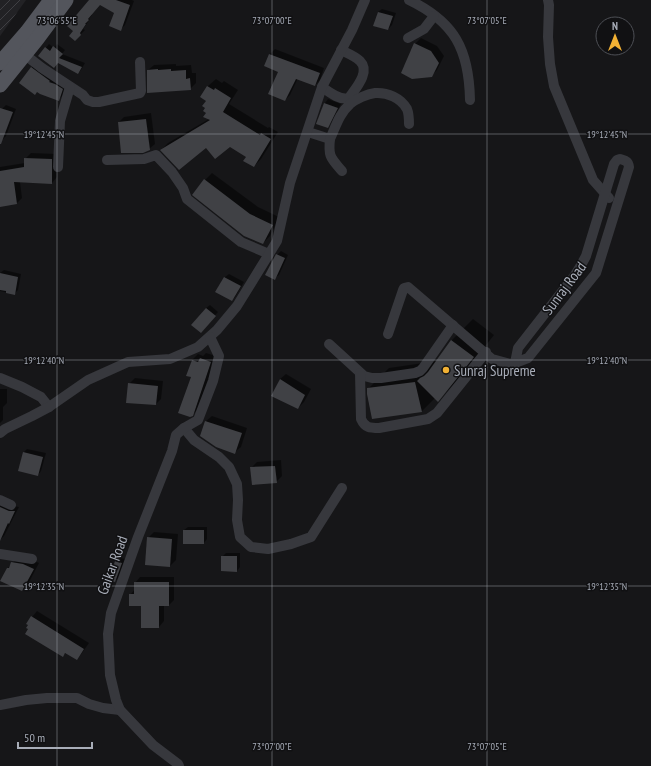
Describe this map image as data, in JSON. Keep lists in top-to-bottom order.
{
  "streets": {
    "street": ["Sunraj Road", "Gaikar Road"]
  },
  "places": ["Sunraj Supreme"],
  "scale_bar": "50 m",
  "north": "top",
  "coordinates": [
    "73°06'55\"E",
    "73°07'00\"E",
    "73°07'05\"E",
    "19°12'45\"N",
    "19°12'40\"N",
    "19°12'35\"N"
  ]
}
